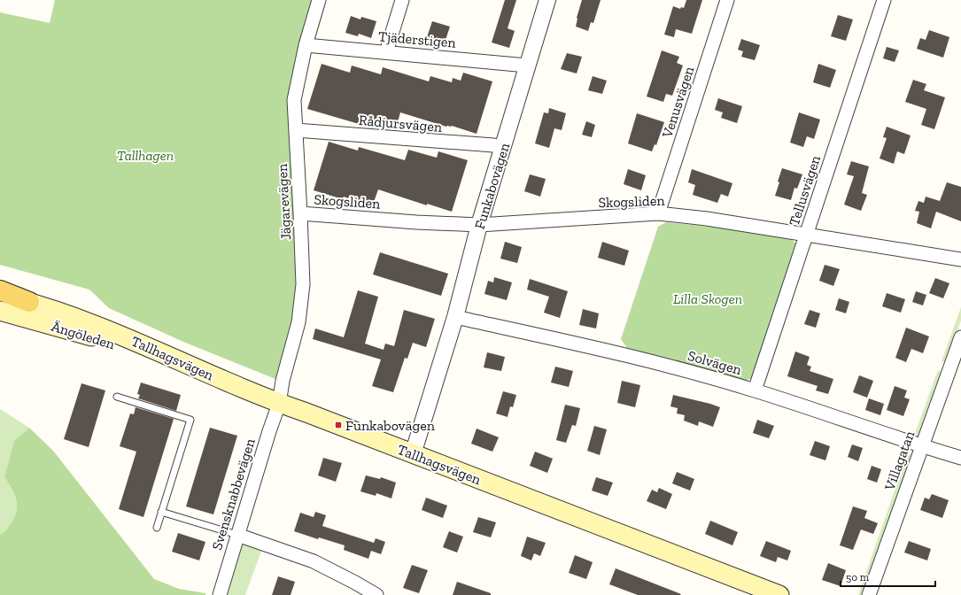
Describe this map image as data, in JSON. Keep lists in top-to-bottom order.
{
  "streets": {
    "main road": ["Ängöleden", "Tallhagsvägen"],
    "street": [
      "Tjäderstigen",
      "Venusvägen",
      "Rådjursvägen",
      "Funkabovägen",
      "Tellusvägen",
      "Skogsliden",
      "Jägarevägen",
      "Solvägen",
      "Villagatan",
      "Svensknabbevägen"
    ]
  },
  "crossings": [
    ["Tjäderstigen", "Funkabovägen"],
    ["Tjäderstigen", "Jägarevägen"],
    ["Venusvägen", "Skogsliden"],
    ["Rådjursvägen", "Funkabovägen"],
    ["Rådjursvägen", "Jägarevägen"],
    ["Funkabovägen", "Skogsliden"],
    ["Funkabovägen", "Tallhagsvägen"],
    ["Funkabovägen", "Solvägen"],
    ["Tellusvägen", "Skogsliden"],
    ["Tellusvägen", "Solvägen"],
    ["Skogsliden", "Jägarevägen"],
    ["Jägarevägen", "Tallhagsvägen"],
    ["Jägarevägen", "Svensknabbevägen"],
    ["Ängöleden", "Tallhagsvägen"],
    ["Tallhagsvägen", "Svensknabbevägen"],
    ["Solvägen", "Villagatan"]
  ],
  "parks": ["Tallhagen", "Lilla Skogen"],
  "places": {
    "transit": ["Funkabovägen"]
  },
  "scale_bar": "50 m"
}
